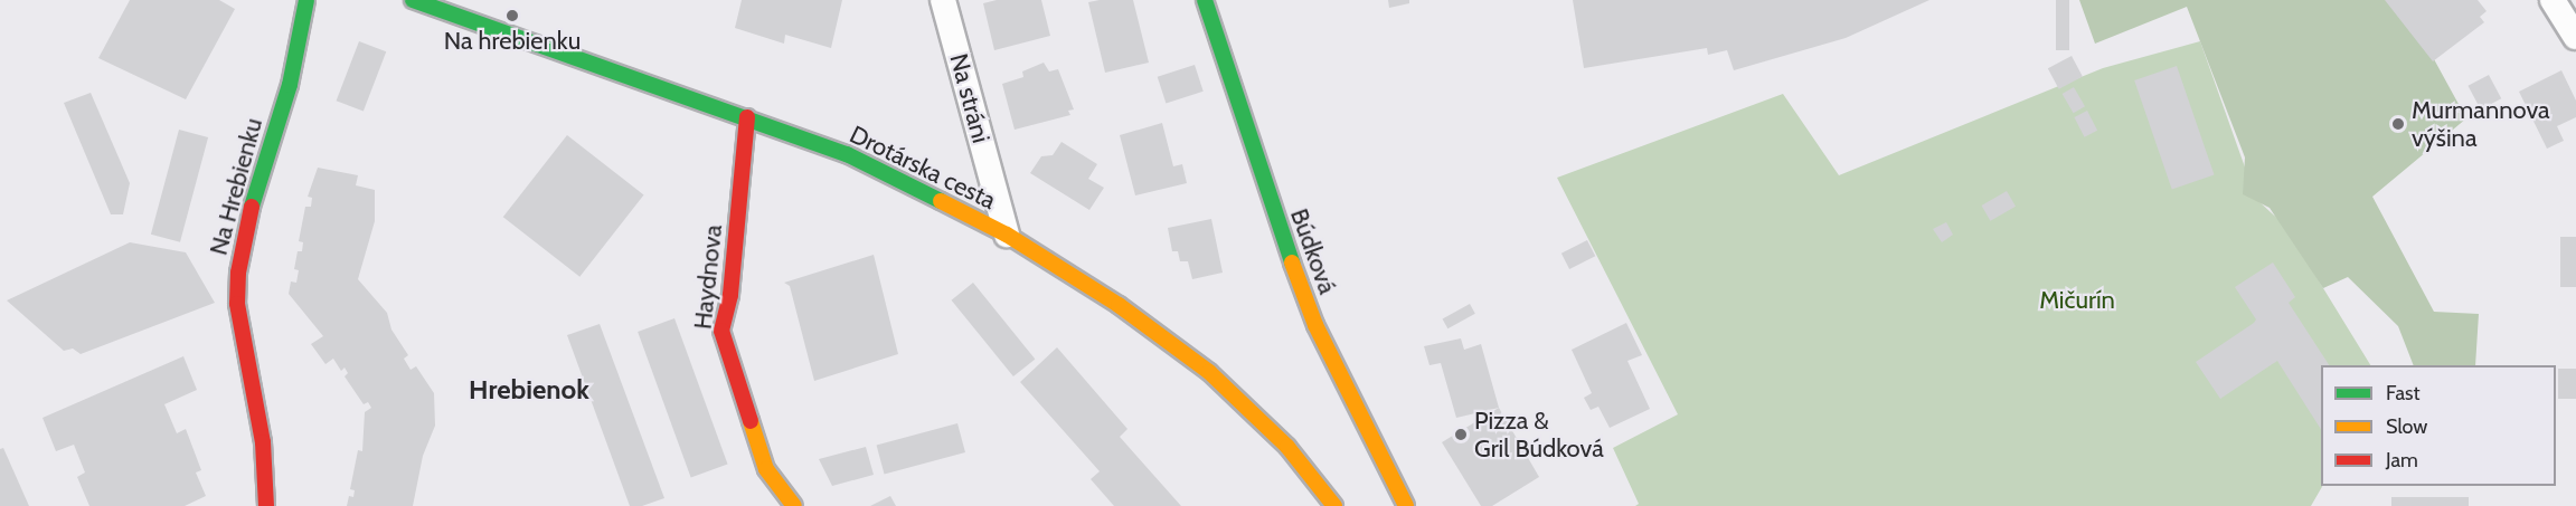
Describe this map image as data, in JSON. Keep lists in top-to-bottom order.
{
  "streets": {
    "street": [
      "Na stráni",
      "Drotárska cesta",
      "Na Hrebienku",
      "Búdková",
      "Haydnova"
    ]
  },
  "crossings": [
    ["Na stráni", "Drotárska cesta"],
    ["Drotárska cesta", "Haydnova"]
  ],
  "districts": ["Hrebienok"],
  "parks": ["Mičurín"],
  "places": ["Na hrebienku", "Murmannova výšina", "Pizza & Gril Búdková"],
  "legend": ["Fast", "Slow", "Jam"]
}
